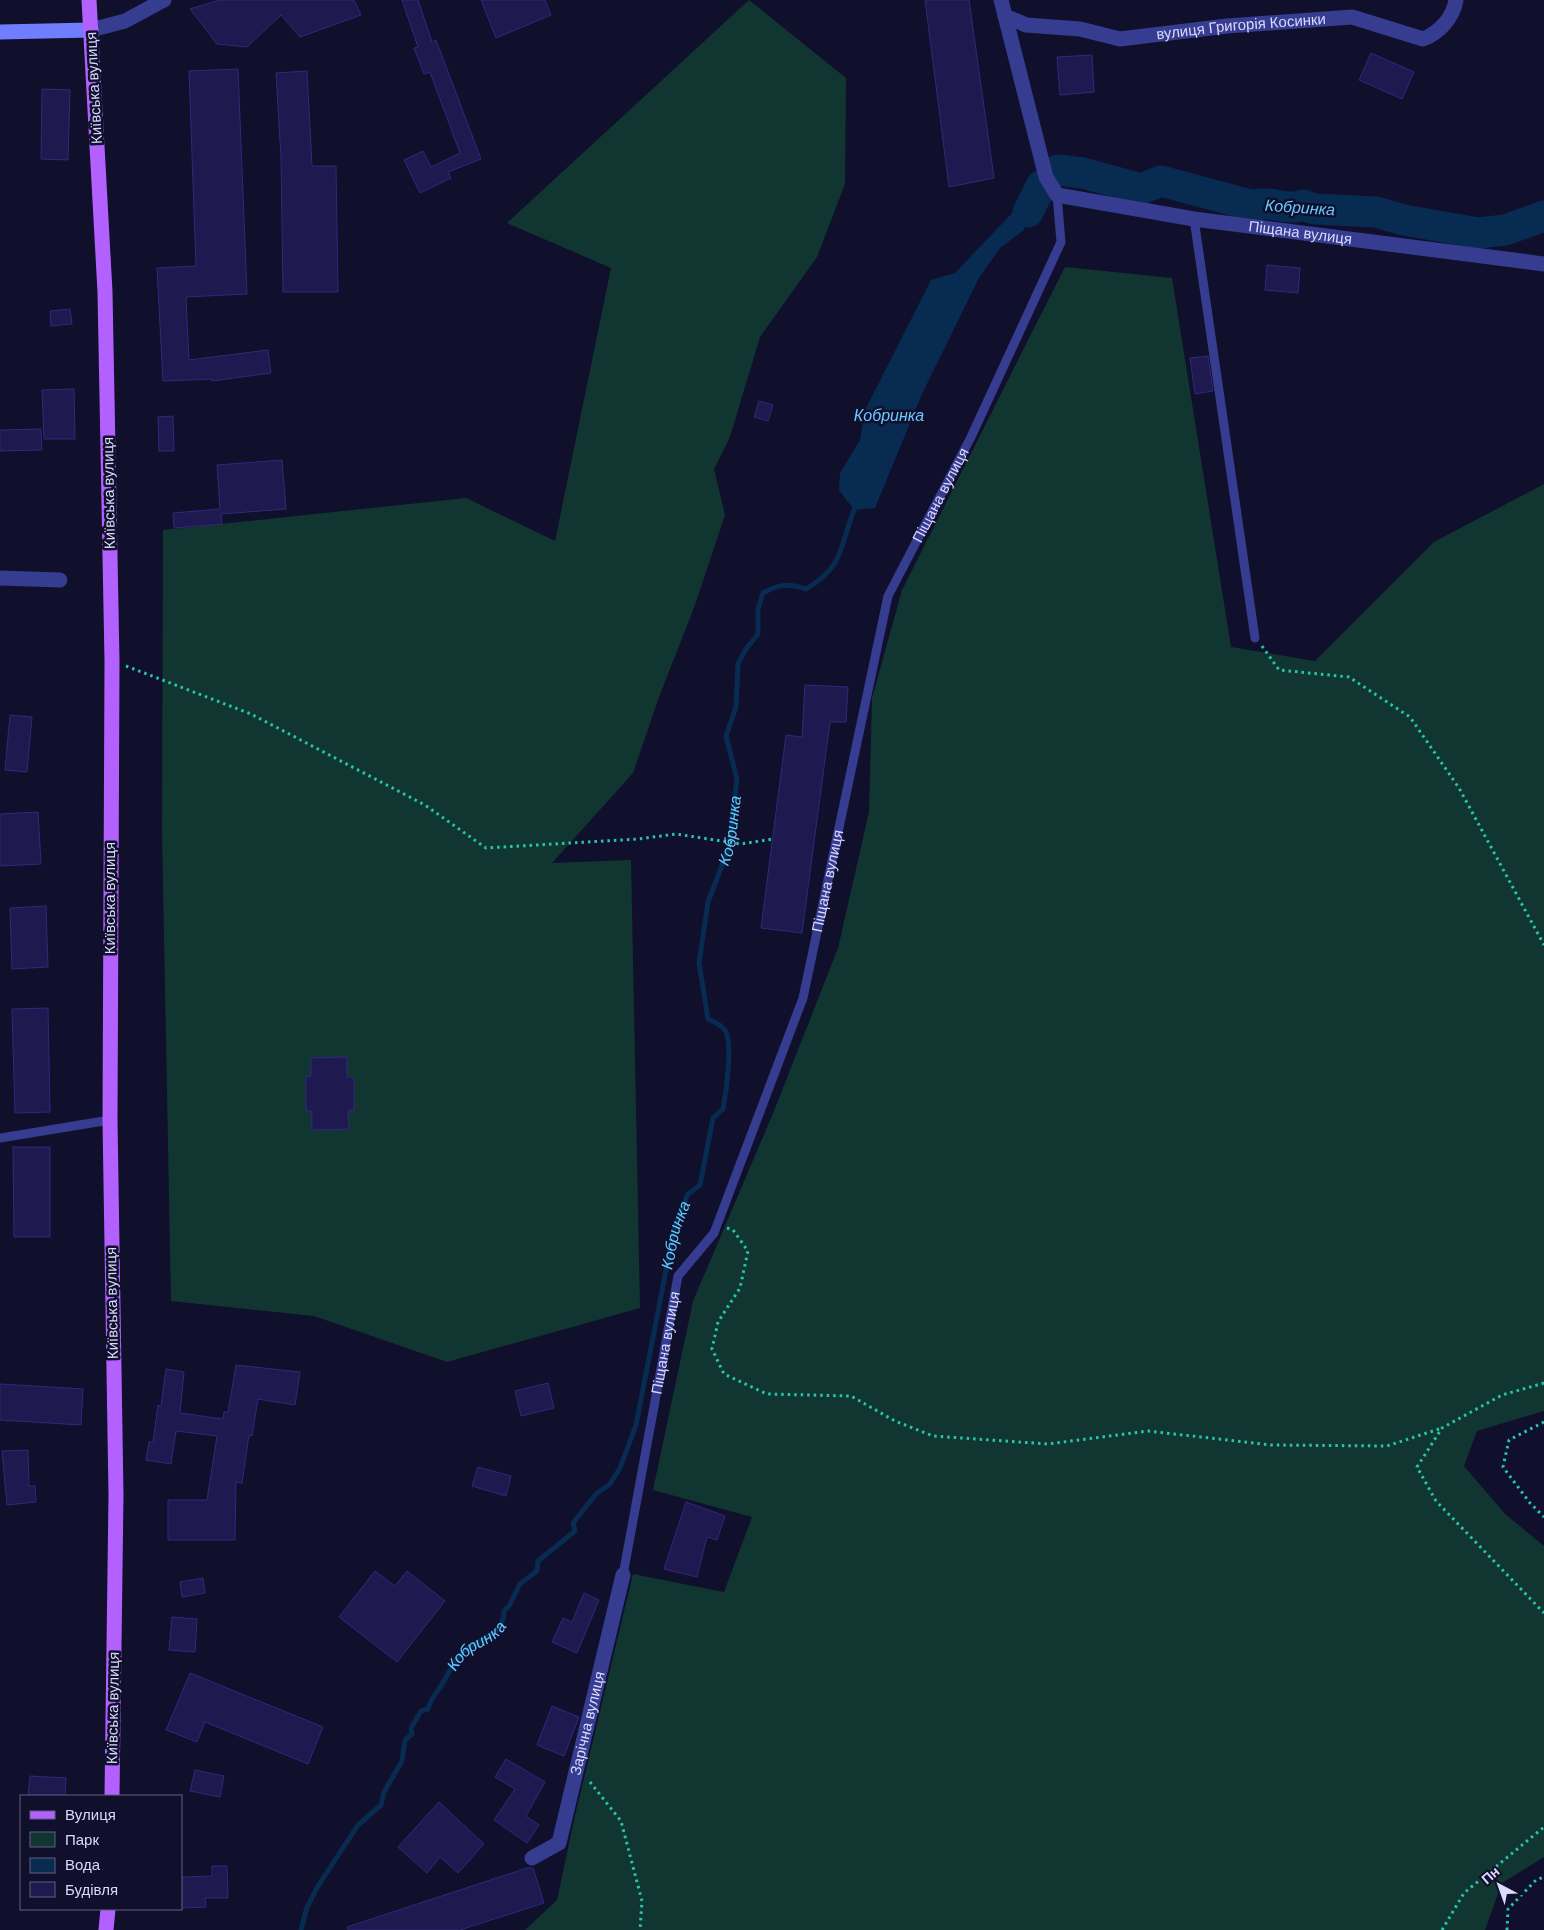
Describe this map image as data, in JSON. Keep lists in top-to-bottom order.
{
  "streets": {
    "main road": ["Київська вулиця"],
    "street": ["вулиця Григорія Косинки", "Піщана вулиця", "Зарічна вулиця"]
  },
  "crossings": [
    ["вулиця Григорія Косинки", "Піщана вулиця"],
    ["Піщана вулиця", "Зарічна вулиця"]
  ],
  "water": ["Кобринка"],
  "legend": [
    "Вулиця",
    "Парк",
    "Вода",
    "Будівля"
  ],
  "north": "top left"
}
